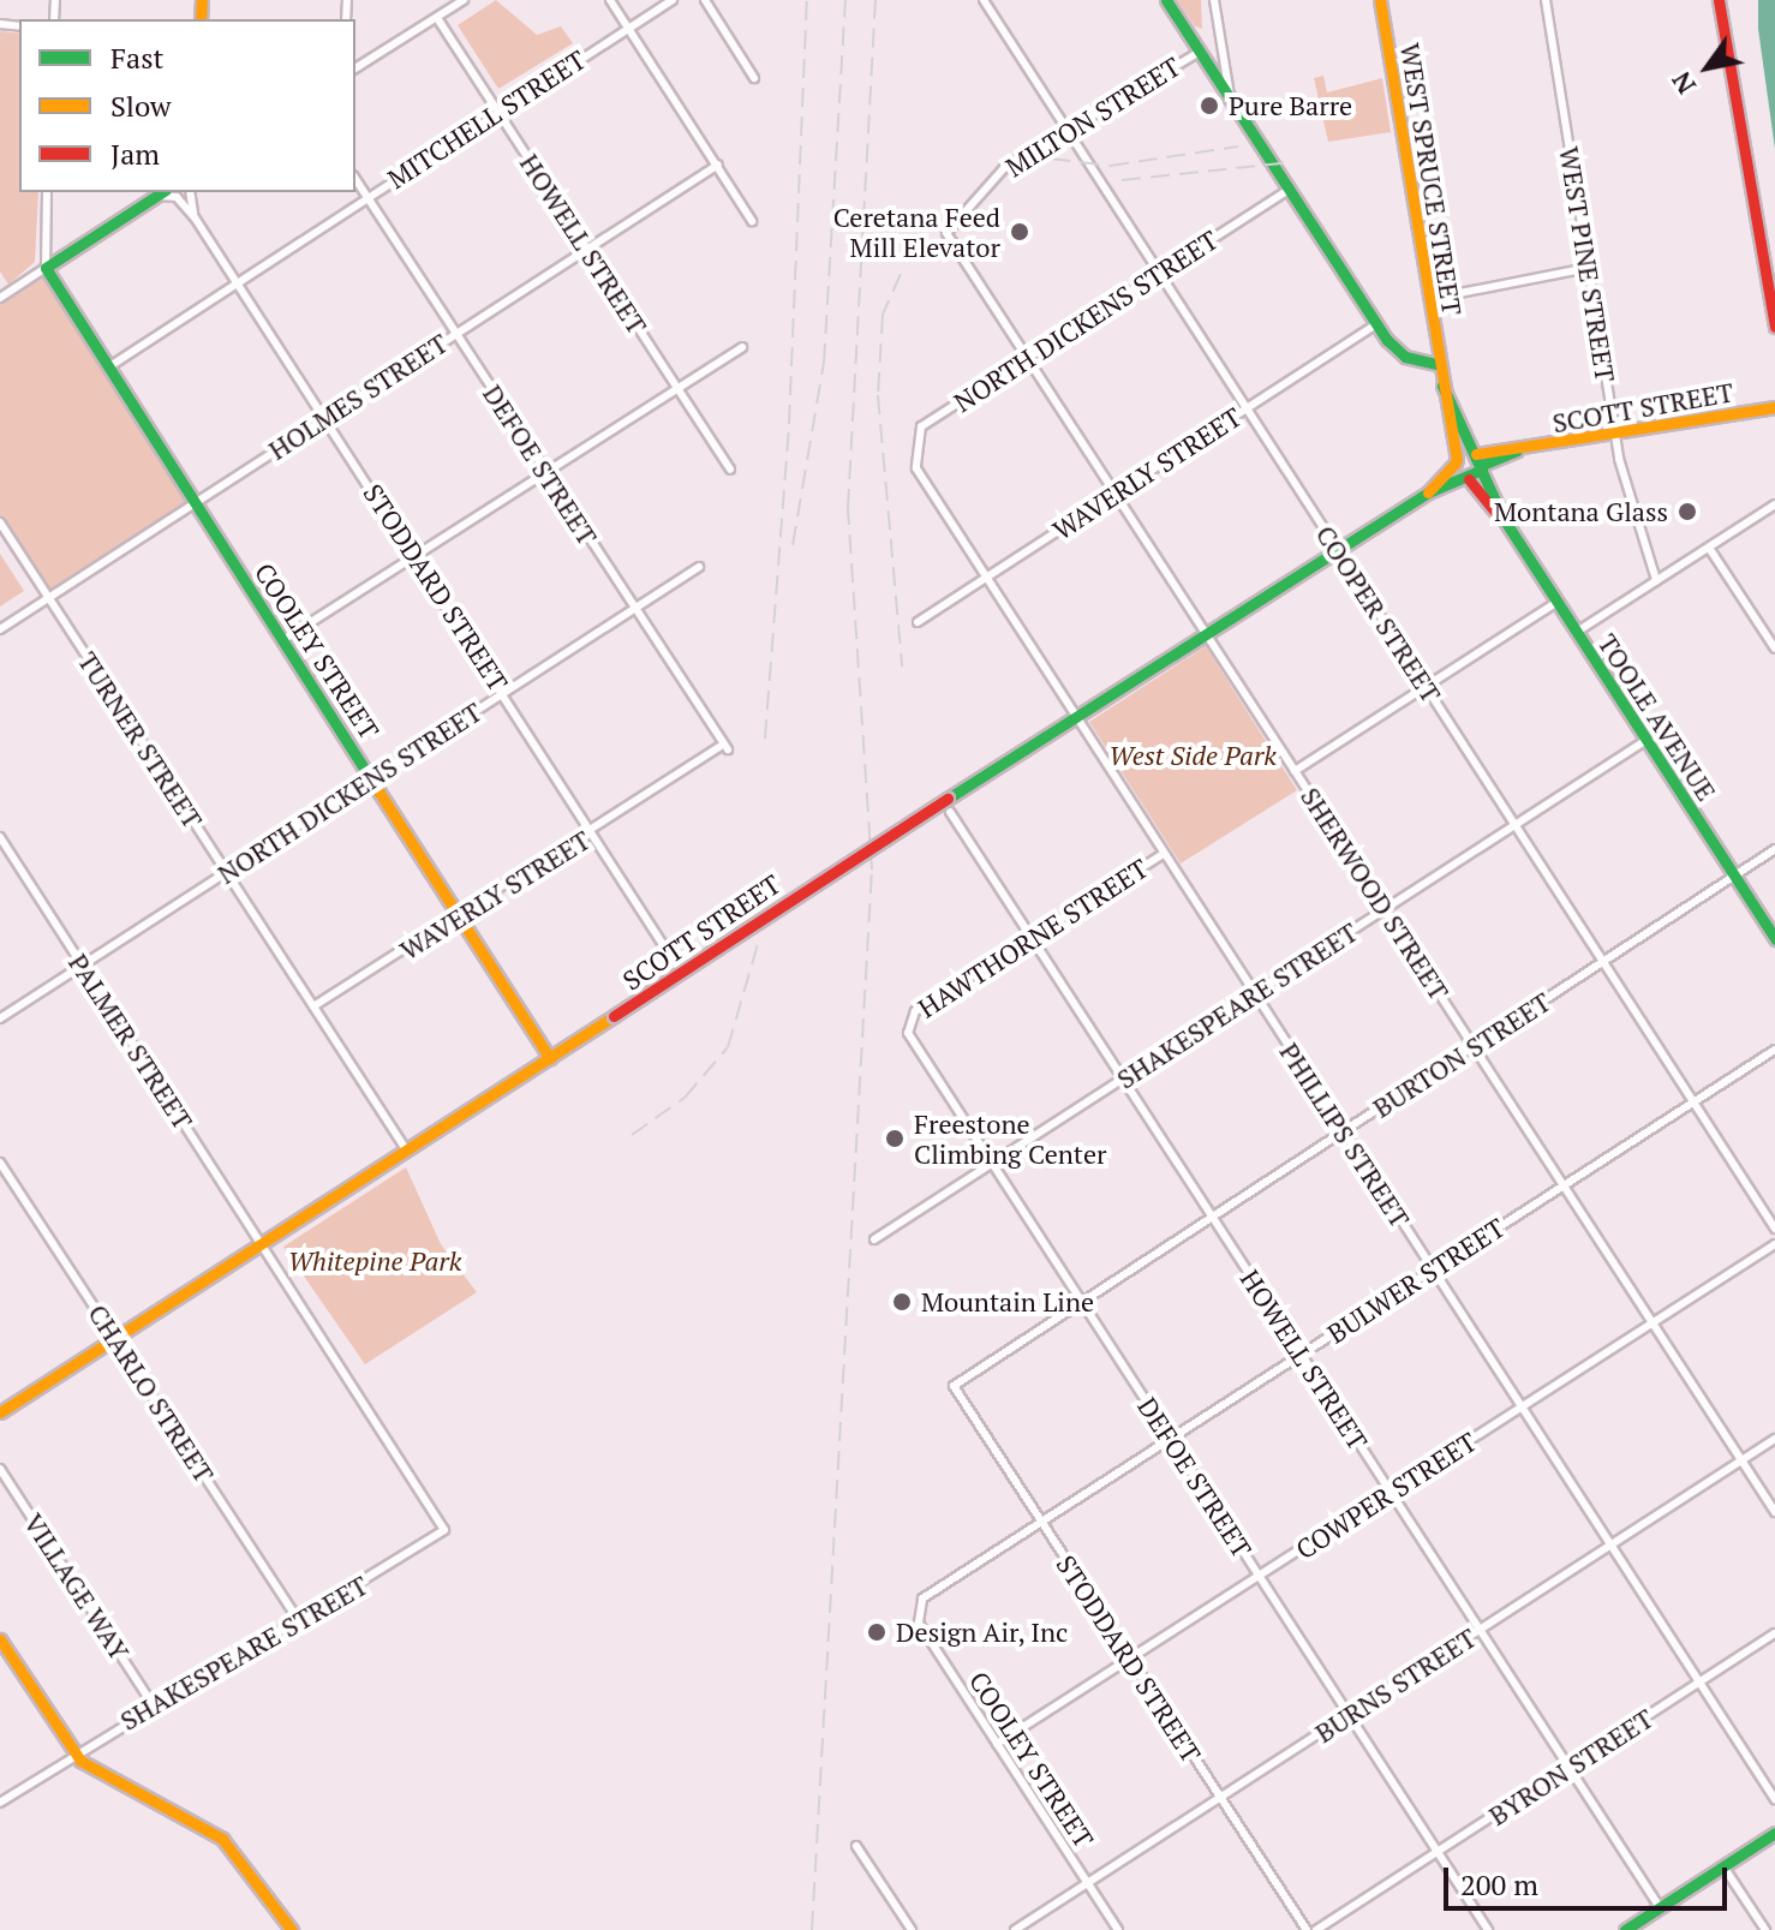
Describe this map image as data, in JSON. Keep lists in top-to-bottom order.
{
  "streets": {
    "street": [
      "MILTON STREET",
      "MITCHELL STREET",
      "WEST SPRUCE STREET",
      "HOWELL STREET",
      "WEST PINE STREET",
      "NORTH DICKENS STREET",
      "HOLMES STREET",
      "SCOTT STREET",
      "DEFOE STREET",
      "WAVERLY STREET",
      "STODDARD STREET",
      "COOPER STREET",
      "COOLEY STREET",
      "TOOLE AVENUE",
      "TURNER STREET",
      "SHERWOOD STREET",
      "HAWTHORNE STREET",
      "SHAKESPEARE STREET",
      "PALMER STREET",
      "BURTON STREET",
      "PHILLIPS STREET",
      "BULWER STREET",
      "CHARLO STREET",
      "COWPER STREET",
      "VILLAGE WAY",
      "BURNS STREET",
      "BYRON STREET"
    ]
  },
  "crossings": [
    ["MILTON STREET", "COOPER STREET"],
    ["MILTON STREET", "SHERWOOD STREET"],
    ["MITCHELL STREET", "HOWELL STREET"],
    ["MITCHELL STREET", "DEFOE STREET"],
    ["MITCHELL STREET", "STODDARD STREET"],
    ["MITCHELL STREET", "COOLEY STREET"],
    ["WEST SPRUCE STREET", "TOOLE AVENUE"],
    ["HOWELL STREET", "HOLMES STREET"],
    ["HOWELL STREET", "SCOTT STREET"],
    ["HOWELL STREET", "HAWTHORNE STREET"],
    ["HOWELL STREET", "SHAKESPEARE STREET"],
    ["HOWELL STREET", "BURTON STREET"],
    ["HOWELL STREET", "BULWER STREET"],
    ["HOWELL STREET", "COWPER STREET"],
    ["HOWELL STREET", "BURNS STREET"],
    ["HOWELL STREET", "BYRON STREET"],
    ["WEST PINE STREET", "SCOTT STREET"],
    ["NORTH DICKENS STREET", "DEFOE STREET"],
    ["NORTH DICKENS STREET", "STODDARD STREET"],
    ["NORTH DICKENS STREET", "COOPER STREET"],
    ["NORTH DICKENS STREET", "COOLEY STREET"],
    ["NORTH DICKENS STREET", "TURNER STREET"],
    ["NORTH DICKENS STREET", "SHERWOOD STREET"],
    ["NORTH DICKENS STREET", "PALMER STREET"],
    ["NORTH DICKENS STREET", "PHILLIPS STREET"],
    ["HOLMES STREET", "DEFOE STREET"],
    ["HOLMES STREET", "STODDARD STREET"],
    ["HOLMES STREET", "COOLEY STREET"],
    ["HOLMES STREET", "TURNER STREET"],
    ["SCOTT STREET", "COOPER STREET"],
    ["SCOTT STREET", "COOLEY STREET"],
    ["SCOTT STREET", "TOOLE AVENUE"],
    ["SCOTT STREET", "TURNER STREET"],
    ["SCOTT STREET", "SHERWOOD STREET"],
    ["SCOTT STREET", "SHAKESPEARE STREET"],
    ["SCOTT STREET", "PALMER STREET"],
    ["SCOTT STREET", "PHILLIPS STREET"],
    ["SCOTT STREET", "CHARLO STREET"],
    ["DEFOE STREET", "WAVERLY STREET"],
    ["DEFOE STREET", "HAWTHORNE STREET"],
    ["DEFOE STREET", "SHAKESPEARE STREET"],
    ["DEFOE STREET", "BURTON STREET"],
    ["DEFOE STREET", "BULWER STREET"],
    ["DEFOE STREET", "COWPER STREET"],
    ["DEFOE STREET", "BURNS STREET"],
    ["DEFOE STREET", "BYRON STREET"],
    ["WAVERLY STREET", "STODDARD STREET"],
    ["WAVERLY STREET", "COOPER STREET"],
    ["WAVERLY STREET", "COOLEY STREET"],
    ["WAVERLY STREET", "TURNER STREET"],
    ["WAVERLY STREET", "SHERWOOD STREET"],
    ["WAVERLY STREET", "PHILLIPS STREET"],
    ["STODDARD STREET", "BURTON STREET"],
    ["STODDARD STREET", "BULWER STREET"],
    ["STODDARD STREET", "COWPER STREET"],
    ["STODDARD STREET", "BURNS STREET"],
    ["COOPER STREET", "SHAKESPEARE STREET"],
    ["COOPER STREET", "BURTON STREET"],
    ["COOPER STREET", "BULWER STREET"],
    ["COOLEY STREET", "BULWER STREET"],
    ["COOLEY STREET", "COWPER STREET"],
    ["COOLEY STREET", "BURNS STREET"],
    ["TOOLE AVENUE", "SHAKESPEARE STREET"],
    ["TOOLE AVENUE", "BURTON STREET"],
    ["SHERWOOD STREET", "SHAKESPEARE STREET"],
    ["SHERWOOD STREET", "BURTON STREET"],
    ["SHERWOOD STREET", "BULWER STREET"],
    ["SHERWOOD STREET", "COWPER STREET"],
    ["SHERWOOD STREET", "BURNS STREET"],
    ["HAWTHORNE STREET", "PHILLIPS STREET"],
    ["SHAKESPEARE STREET", "PALMER STREET"],
    ["SHAKESPEARE STREET", "PHILLIPS STREET"],
    ["SHAKESPEARE STREET", "CHARLO STREET"],
    ["SHAKESPEARE STREET", "VILLAGE WAY"],
    ["BURTON STREET", "PHILLIPS STREET"],
    ["PHILLIPS STREET", "BULWER STREET"],
    ["PHILLIPS STREET", "COWPER STREET"],
    ["PHILLIPS STREET", "BURNS STREET"],
    ["PHILLIPS STREET", "BYRON STREET"]
  ],
  "parks": ["West Side Park", "Whitepine Park"],
  "places": [
    "Pure Barre",
    "Ceretana Feed Mill Elevator",
    "Montana Glass",
    "Freestone Climbing Center",
    "Mountain Line",
    "Design Air, Inc"
  ],
  "legend": ["Fast", "Slow", "Jam"],
  "scale_bar": "200 m",
  "north": "bottom left"
}
